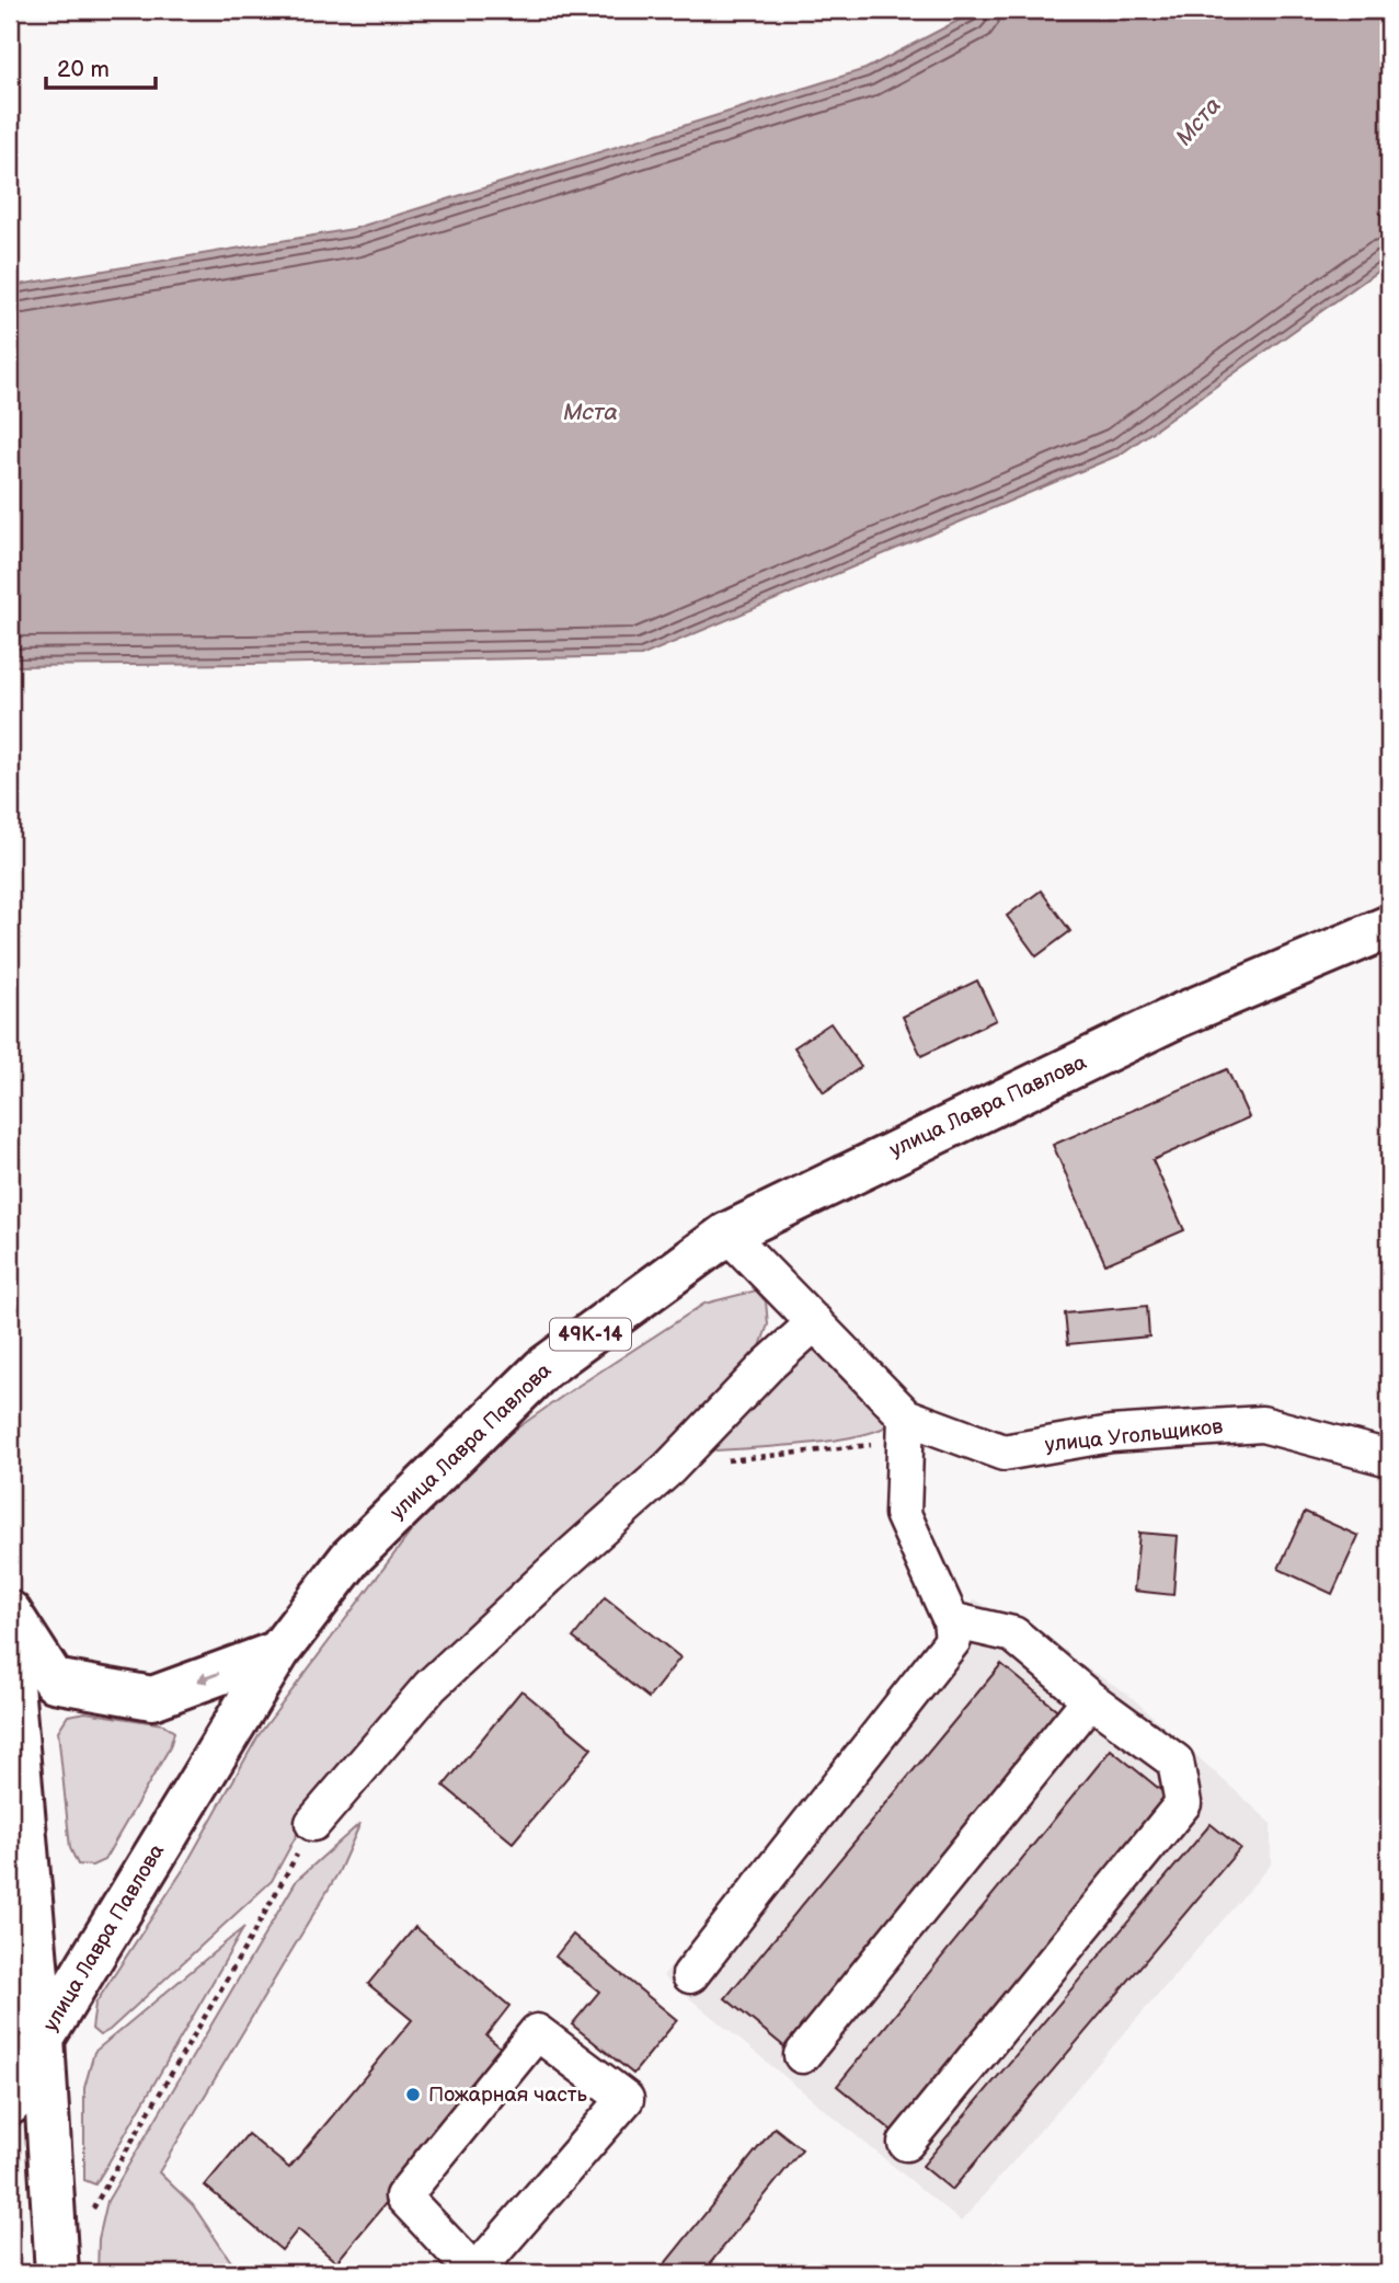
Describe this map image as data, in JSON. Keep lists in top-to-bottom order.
{
  "streets": {
    "main road": ["улица Лавра Павлова", "49К-14"],
    "street": ["улица Угольщиков"]
  },
  "crossings": [
    ["улица Лавра Павлова", "улица Угольщиков"]
  ],
  "water": ["Мста"],
  "places": ["Пожарная часть"],
  "scale_bar": "20 m"
}
